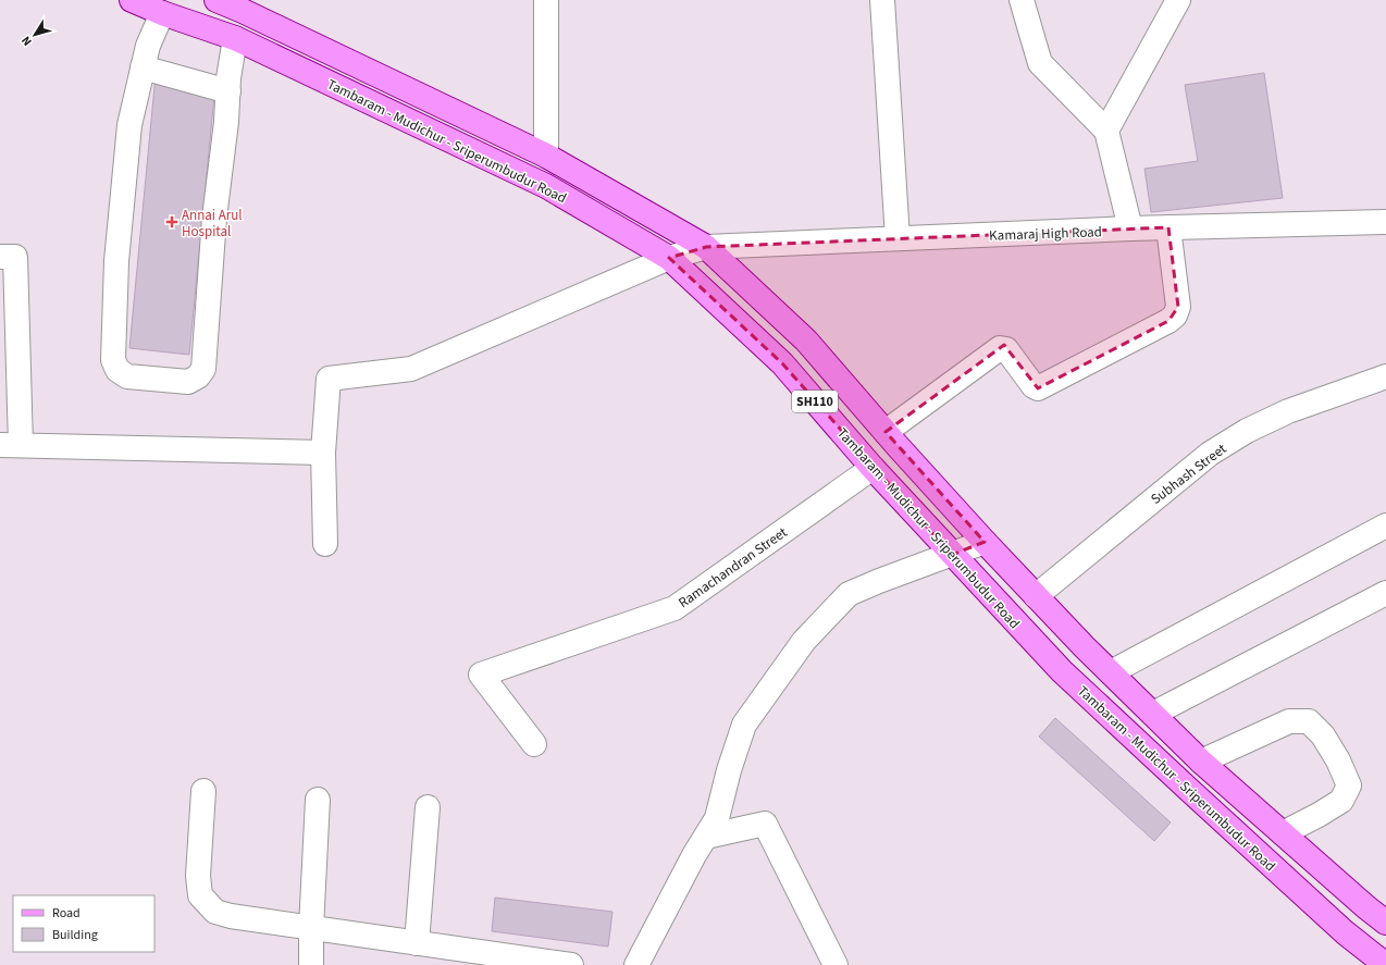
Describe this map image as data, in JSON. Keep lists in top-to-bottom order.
{
  "streets": {
    "main road": ["Tambaram - Mudichur - Sriperumbudur Road", "SH110"],
    "street": ["Kamaraj High Road", "Subhash Street", "Ramachandran Street"]
  },
  "crossings": [
    ["Tambaram - Mudichur - Sriperumbudur Road", "Kamaraj High Road"],
    ["Tambaram - Mudichur - Sriperumbudur Road", "Subhash Street"],
    ["Tambaram - Mudichur - Sriperumbudur Road", "Ramachandran Street"]
  ],
  "places": {
    "health": ["Annai Arul Hospital"]
  },
  "legend": ["Road", "Building"],
  "north": "bottom left"
}
